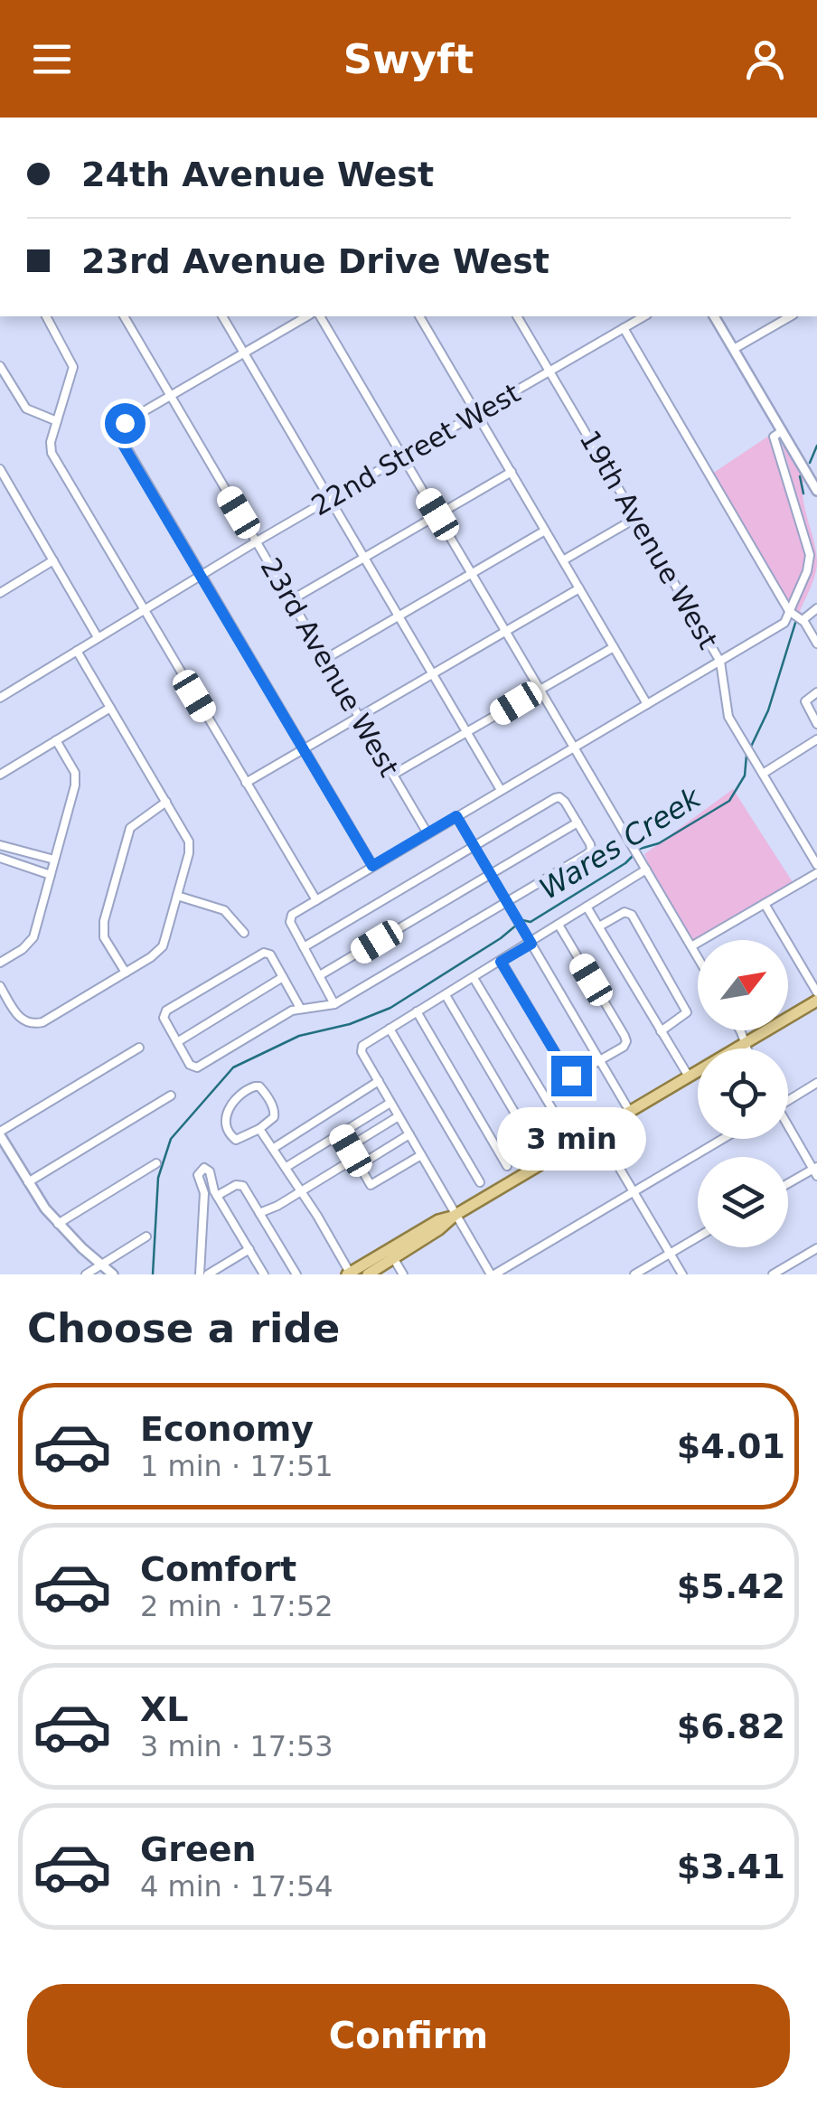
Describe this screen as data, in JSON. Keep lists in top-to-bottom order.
{
  "streets": {
    "street": ["22nd Street West", "19th Avenue West", "23rd Avenue West"]
  },
  "crossings": [
    ["22nd Street West", "19th Avenue West"],
    ["22nd Street West", "23rd Avenue West"]
  ],
  "water": ["Wares Creek"],
  "north": "top right",
  "page": {
    "header": "Swyft",
    "banner": ["24th Avenue West", "23rd Avenue Drive West"],
    "bubble": "3 min",
    "heading": "Choose a ride",
    "list": [
      {
        "name": "Economy",
        "note": "1 min · 17:51",
        "value": "$4.01"
      },
      {
        "name": "Comfort",
        "note": "2 min · 17:52",
        "value": "$5.42"
      },
      {
        "name": "XL",
        "note": "3 min · 17:53",
        "value": "$6.82"
      },
      {
        "name": "Green",
        "note": "4 min · 17:54",
        "value": "$3.41"
      }
    ],
    "buttons": "Confirm"
  }
}
